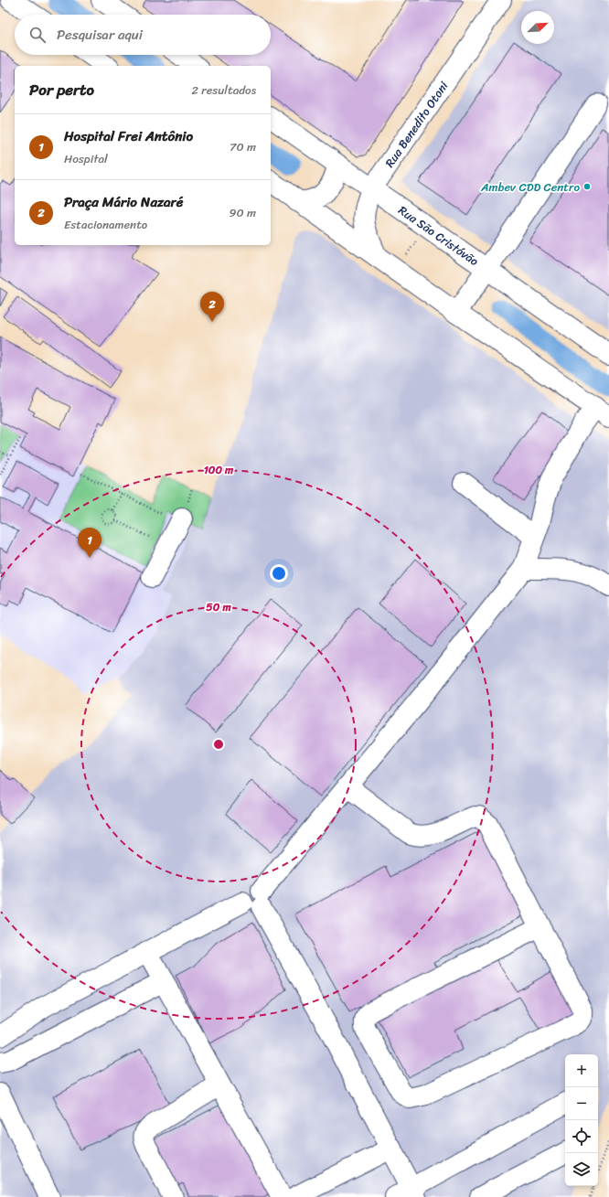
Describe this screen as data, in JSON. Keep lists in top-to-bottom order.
{
  "streets": {
    "street": ["Rua Benedito Otoni", "Rua São Cristóvão"]
  },
  "crossings": [
    ["Rua Benedito Otoni", "Rua São Cristóvão"]
  ],
  "places": ["Ambev CDD Centro"],
  "north": "top right",
  "page": {
    "search": "Pesquisar aqui",
    "heading": ["Por perto", "2 resultados"],
    "list": [
      {
        "mark": "1",
        "name": "Hospital Frei Antônio",
        "note": "Hospital",
        "value": "70 m"
      },
      {
        "mark": "2",
        "name": "Praça Mário Nazaré",
        "note": "Estacionamento",
        "value": "90 m"
      }
    ],
    "pins": ["2", "1"],
    "map_buttons": ["+", "−"]
  },
  "rings": ["100 m", "50 m"]
}
